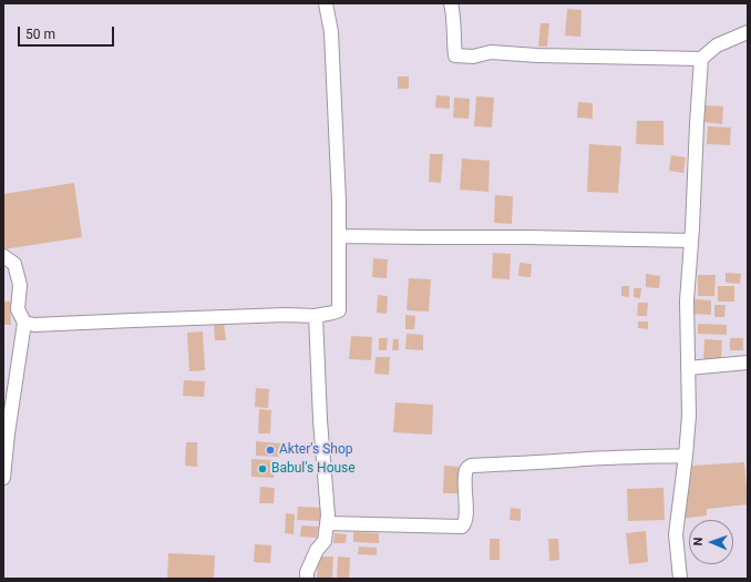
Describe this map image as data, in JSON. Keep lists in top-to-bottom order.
{
  "places": ["Akter's Shop", "Babul's House"],
  "scale_bar": "50 m",
  "north": "left"
}
